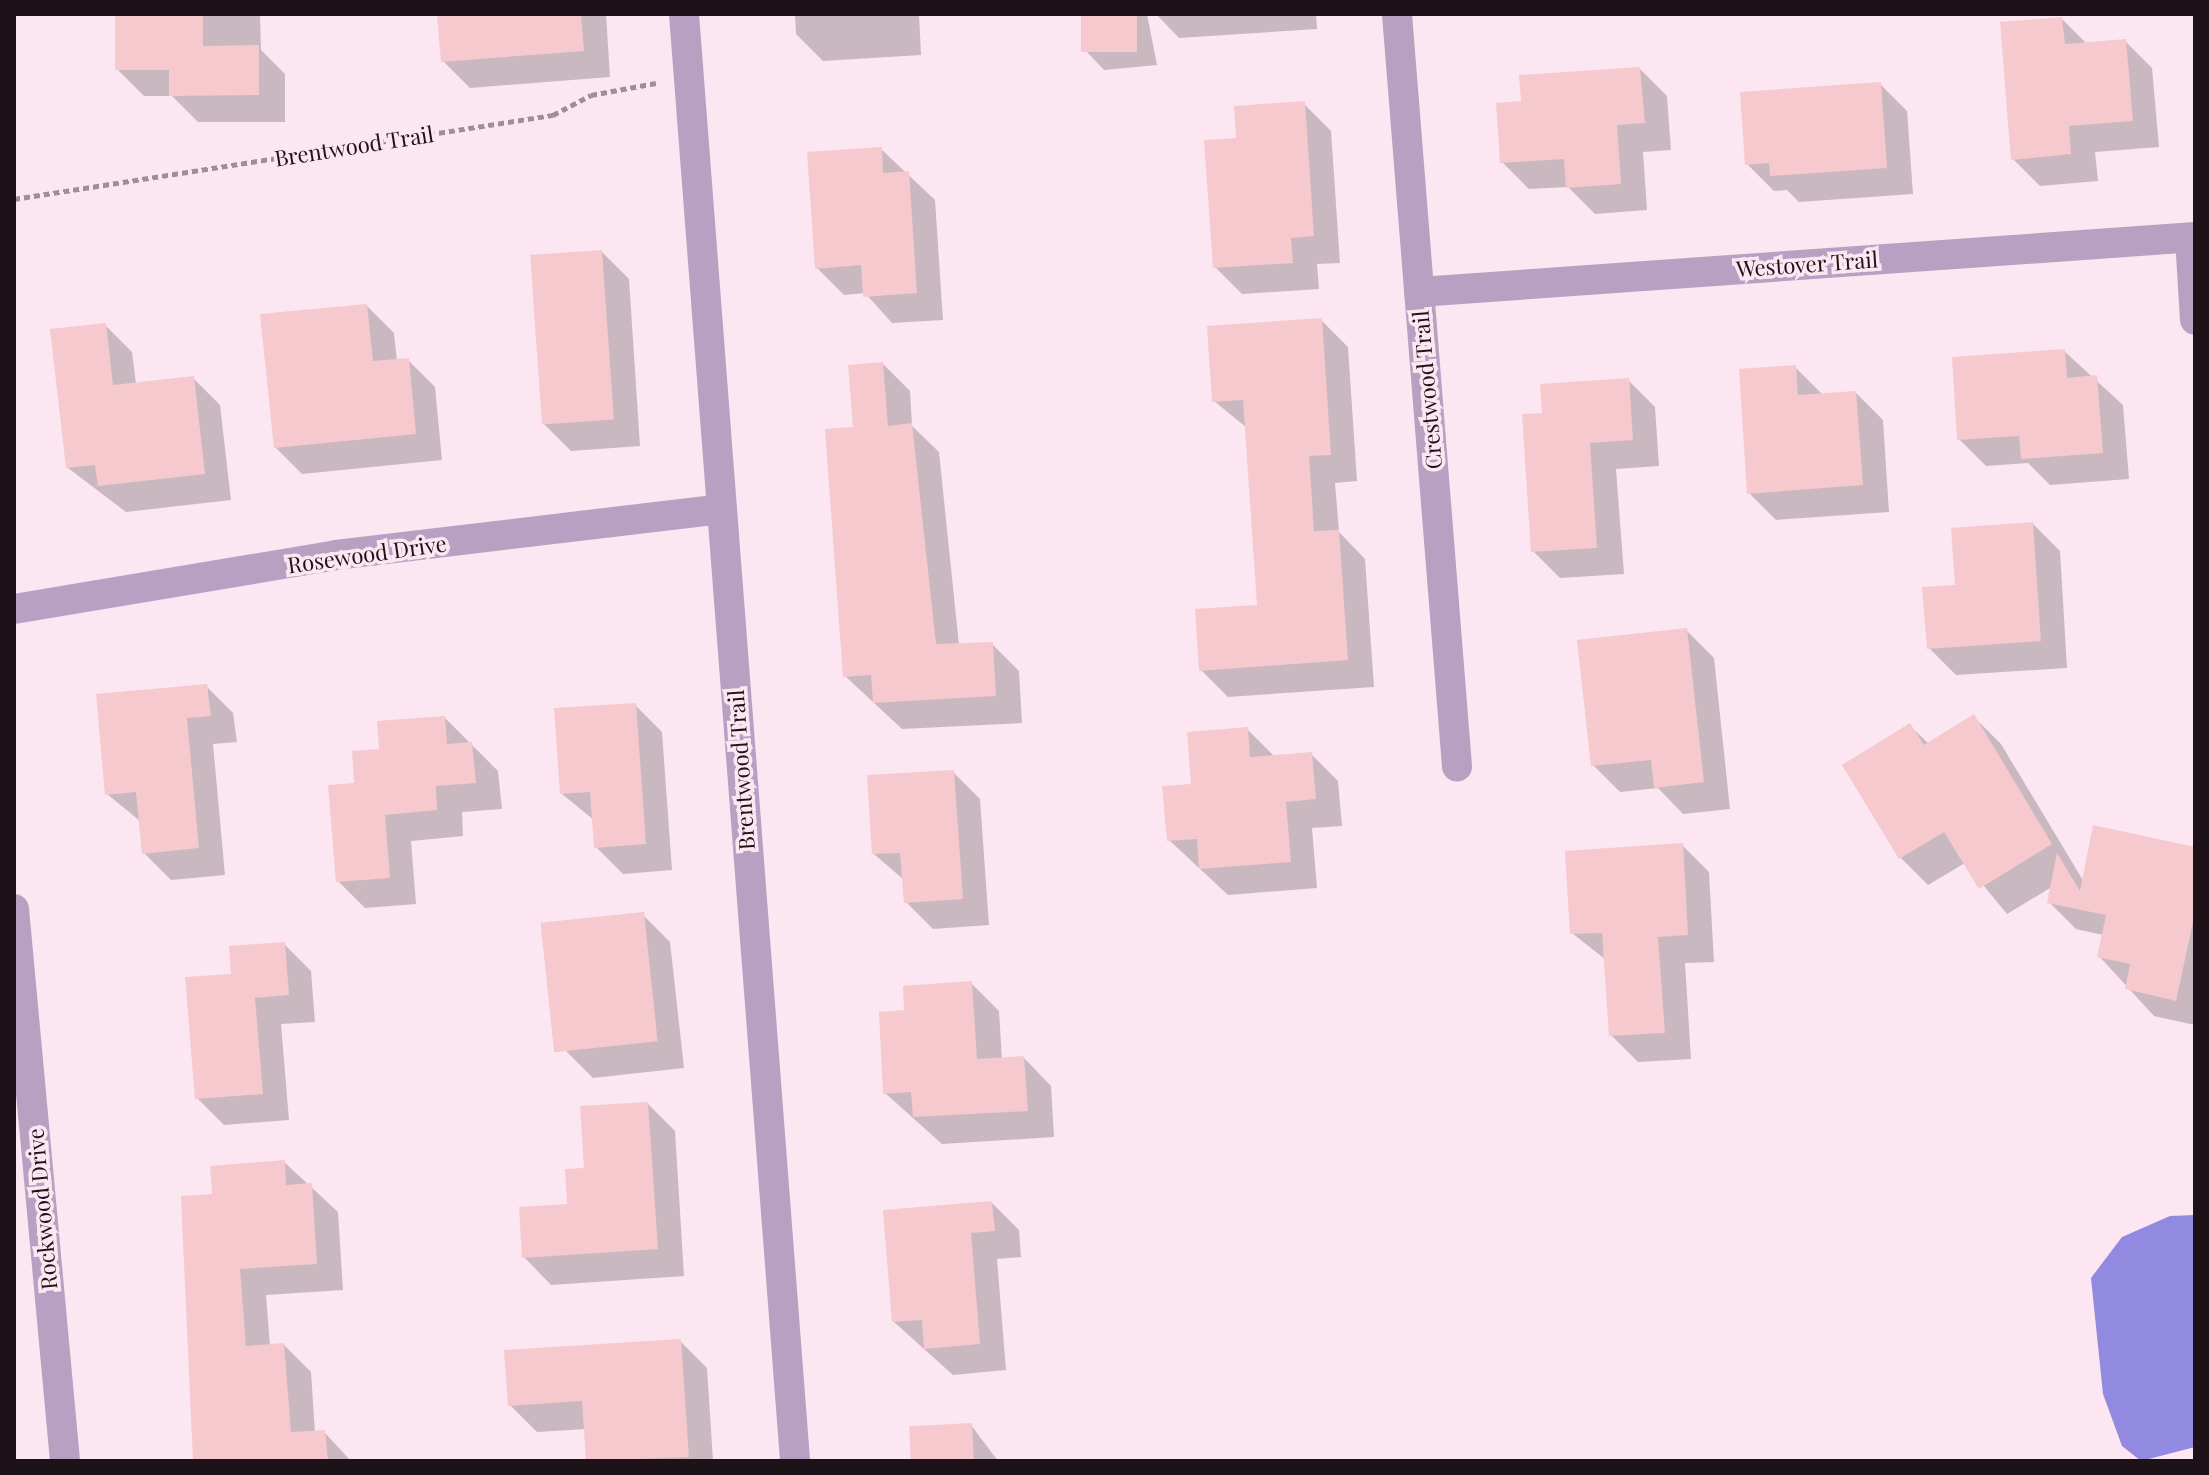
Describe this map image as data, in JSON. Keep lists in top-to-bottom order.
{
  "streets": {
    "street": [
      "Brentwood Trail",
      "Westover Trail",
      "Crestwood Trail",
      "Rosewood Drive",
      "Rockwood Drive"
    ]
  },
  "crossings": [
    ["Brentwood Trail", "Rosewood Drive"],
    ["Westover Trail", "Crestwood Trail"]
  ]
}
